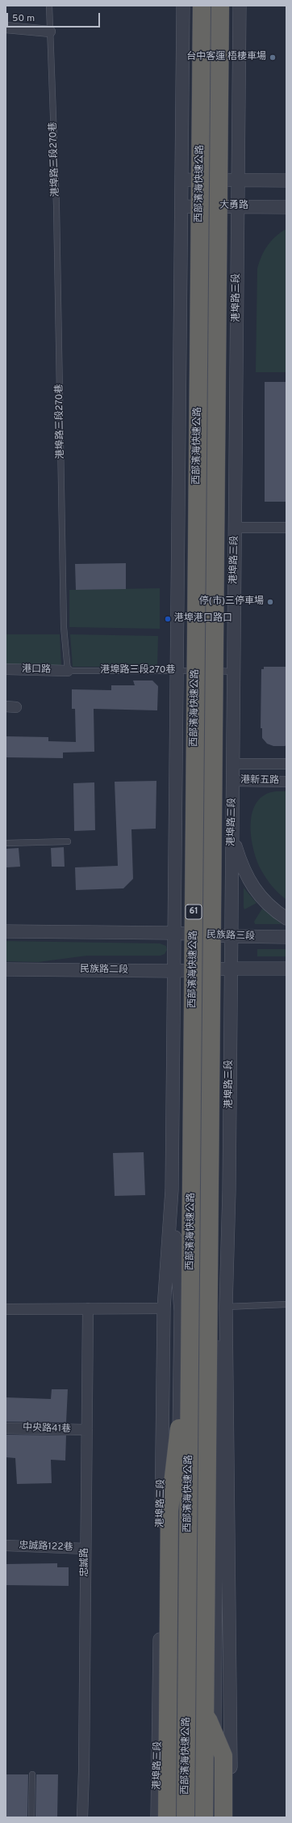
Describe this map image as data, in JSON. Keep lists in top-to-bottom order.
{
  "streets": {
    "highway": ["西部濱海快速公路", "61"],
    "street": [
      "大勇路",
      "港埠路三段",
      "港口路",
      "港新五路",
      "民族路三段",
      "民族路二段",
      "中央路41巷",
      "忠誠路122巷",
      "忠誠路"
    ],
    "lane": ["港埠路三段270巷"]
  },
  "crossings": [
    ["港埠路三段270巷", "港埠路三段"],
    ["港埠路三段270巷", "港口路"],
    ["大勇路", "港埠路三段"],
    ["港埠路三段", "港新五路"],
    ["港埠路三段", "民族路三段"],
    ["港埠路三段", "民族路二段"],
    ["中央路41巷", "忠誠路"],
    ["忠誠路122巷", "忠誠路"]
  ],
  "places": ["台中客運 梧棲車場", "停(市)三停車場", "港埠港口路口"],
  "scale_bar": "50 m"
}
